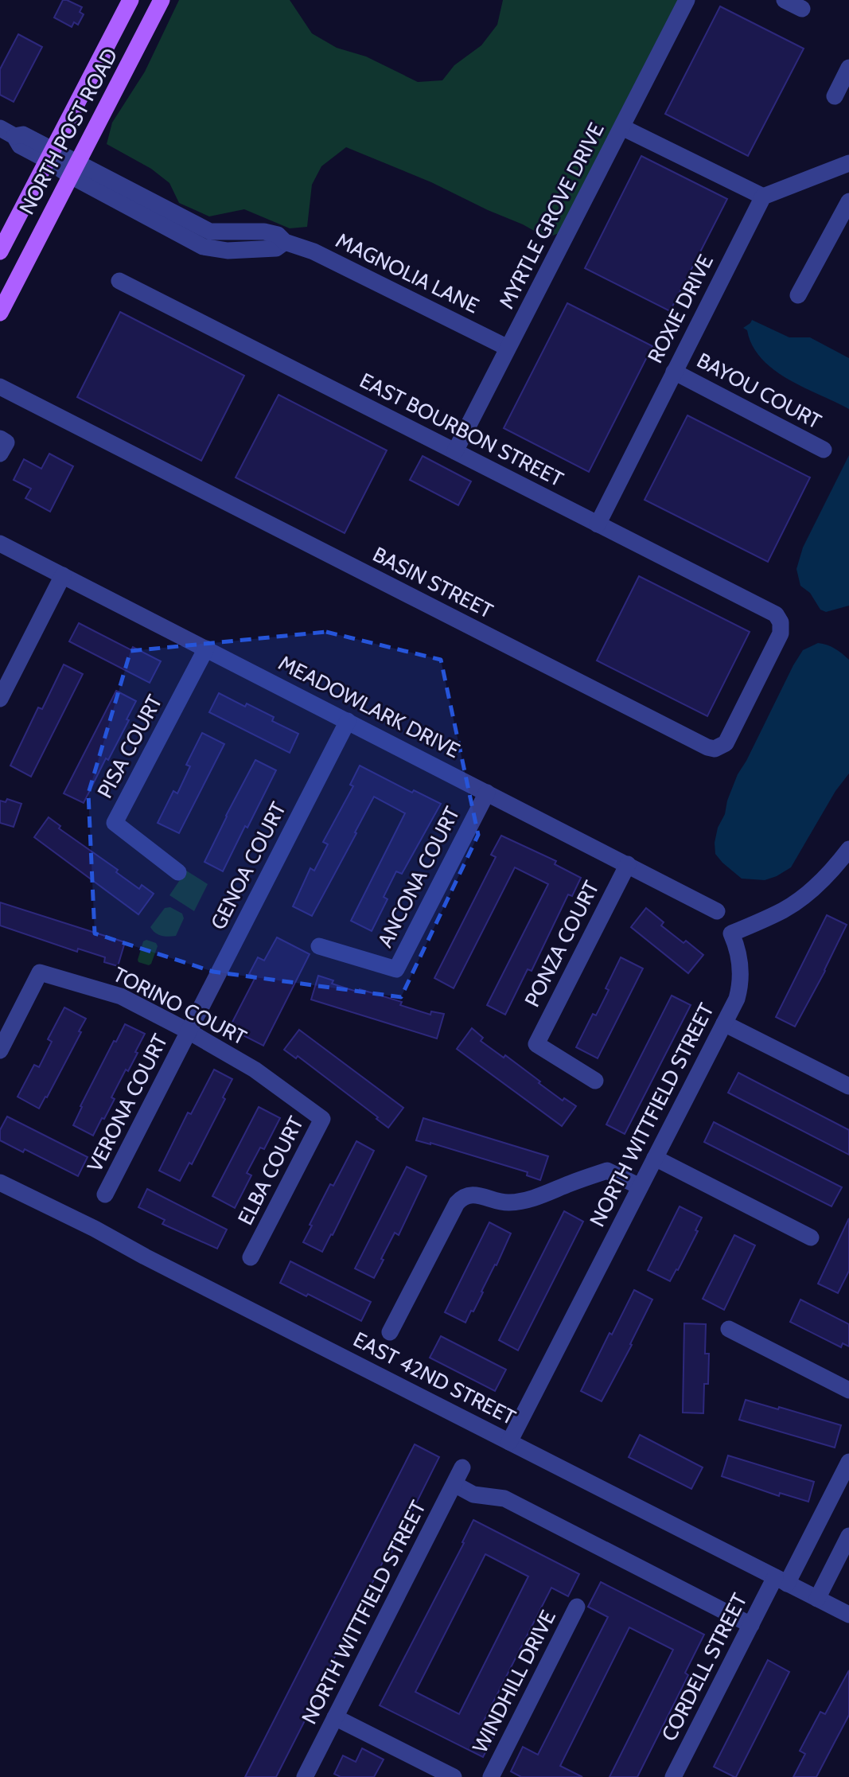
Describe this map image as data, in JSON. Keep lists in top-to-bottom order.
{
  "streets": {
    "main road": ["NORTH POST ROAD"],
    "street": [
      "MYRTLE GROVE DRIVE",
      "MAGNOLIA LANE",
      "ROXIE DRIVE",
      "BAYOU COURT",
      "EAST BOURBON STREET",
      "BASIN STREET",
      "MEADOWLARK DRIVE",
      "PISA COURT",
      "GENOA COURT",
      "ANCONA COURT",
      "PONZA COURT",
      "TORINO COURT",
      "VERONA COURT",
      "NORTH WITTFIELD STREET",
      "ELBA COURT",
      "EAST 42ND STREET",
      "CORDELL STREET",
      "WINDHILL DRIVE"
    ]
  },
  "crossings": [
    ["NORTH POST ROAD", "MAGNOLIA LANE"],
    ["MYRTLE GROVE DRIVE", "MAGNOLIA LANE"],
    ["MYRTLE GROVE DRIVE", "EAST BOURBON STREET"],
    ["ROXIE DRIVE", "BAYOU COURT"],
    ["ROXIE DRIVE", "EAST BOURBON STREET"],
    ["EAST BOURBON STREET", "BASIN STREET"],
    ["MEADOWLARK DRIVE", "PISA COURT"],
    ["MEADOWLARK DRIVE", "GENOA COURT"],
    ["MEADOWLARK DRIVE", "ANCONA COURT"],
    ["MEADOWLARK DRIVE", "PONZA COURT"],
    ["GENOA COURT", "TORINO COURT"],
    ["GENOA COURT", "VERONA COURT"],
    ["TORINO COURT", "VERONA COURT"],
    ["TORINO COURT", "ELBA COURT"],
    ["NORTH WITTFIELD STREET", "EAST 42ND STREET"],
    ["EAST 42ND STREET", "CORDELL STREET"]
  ]
}
